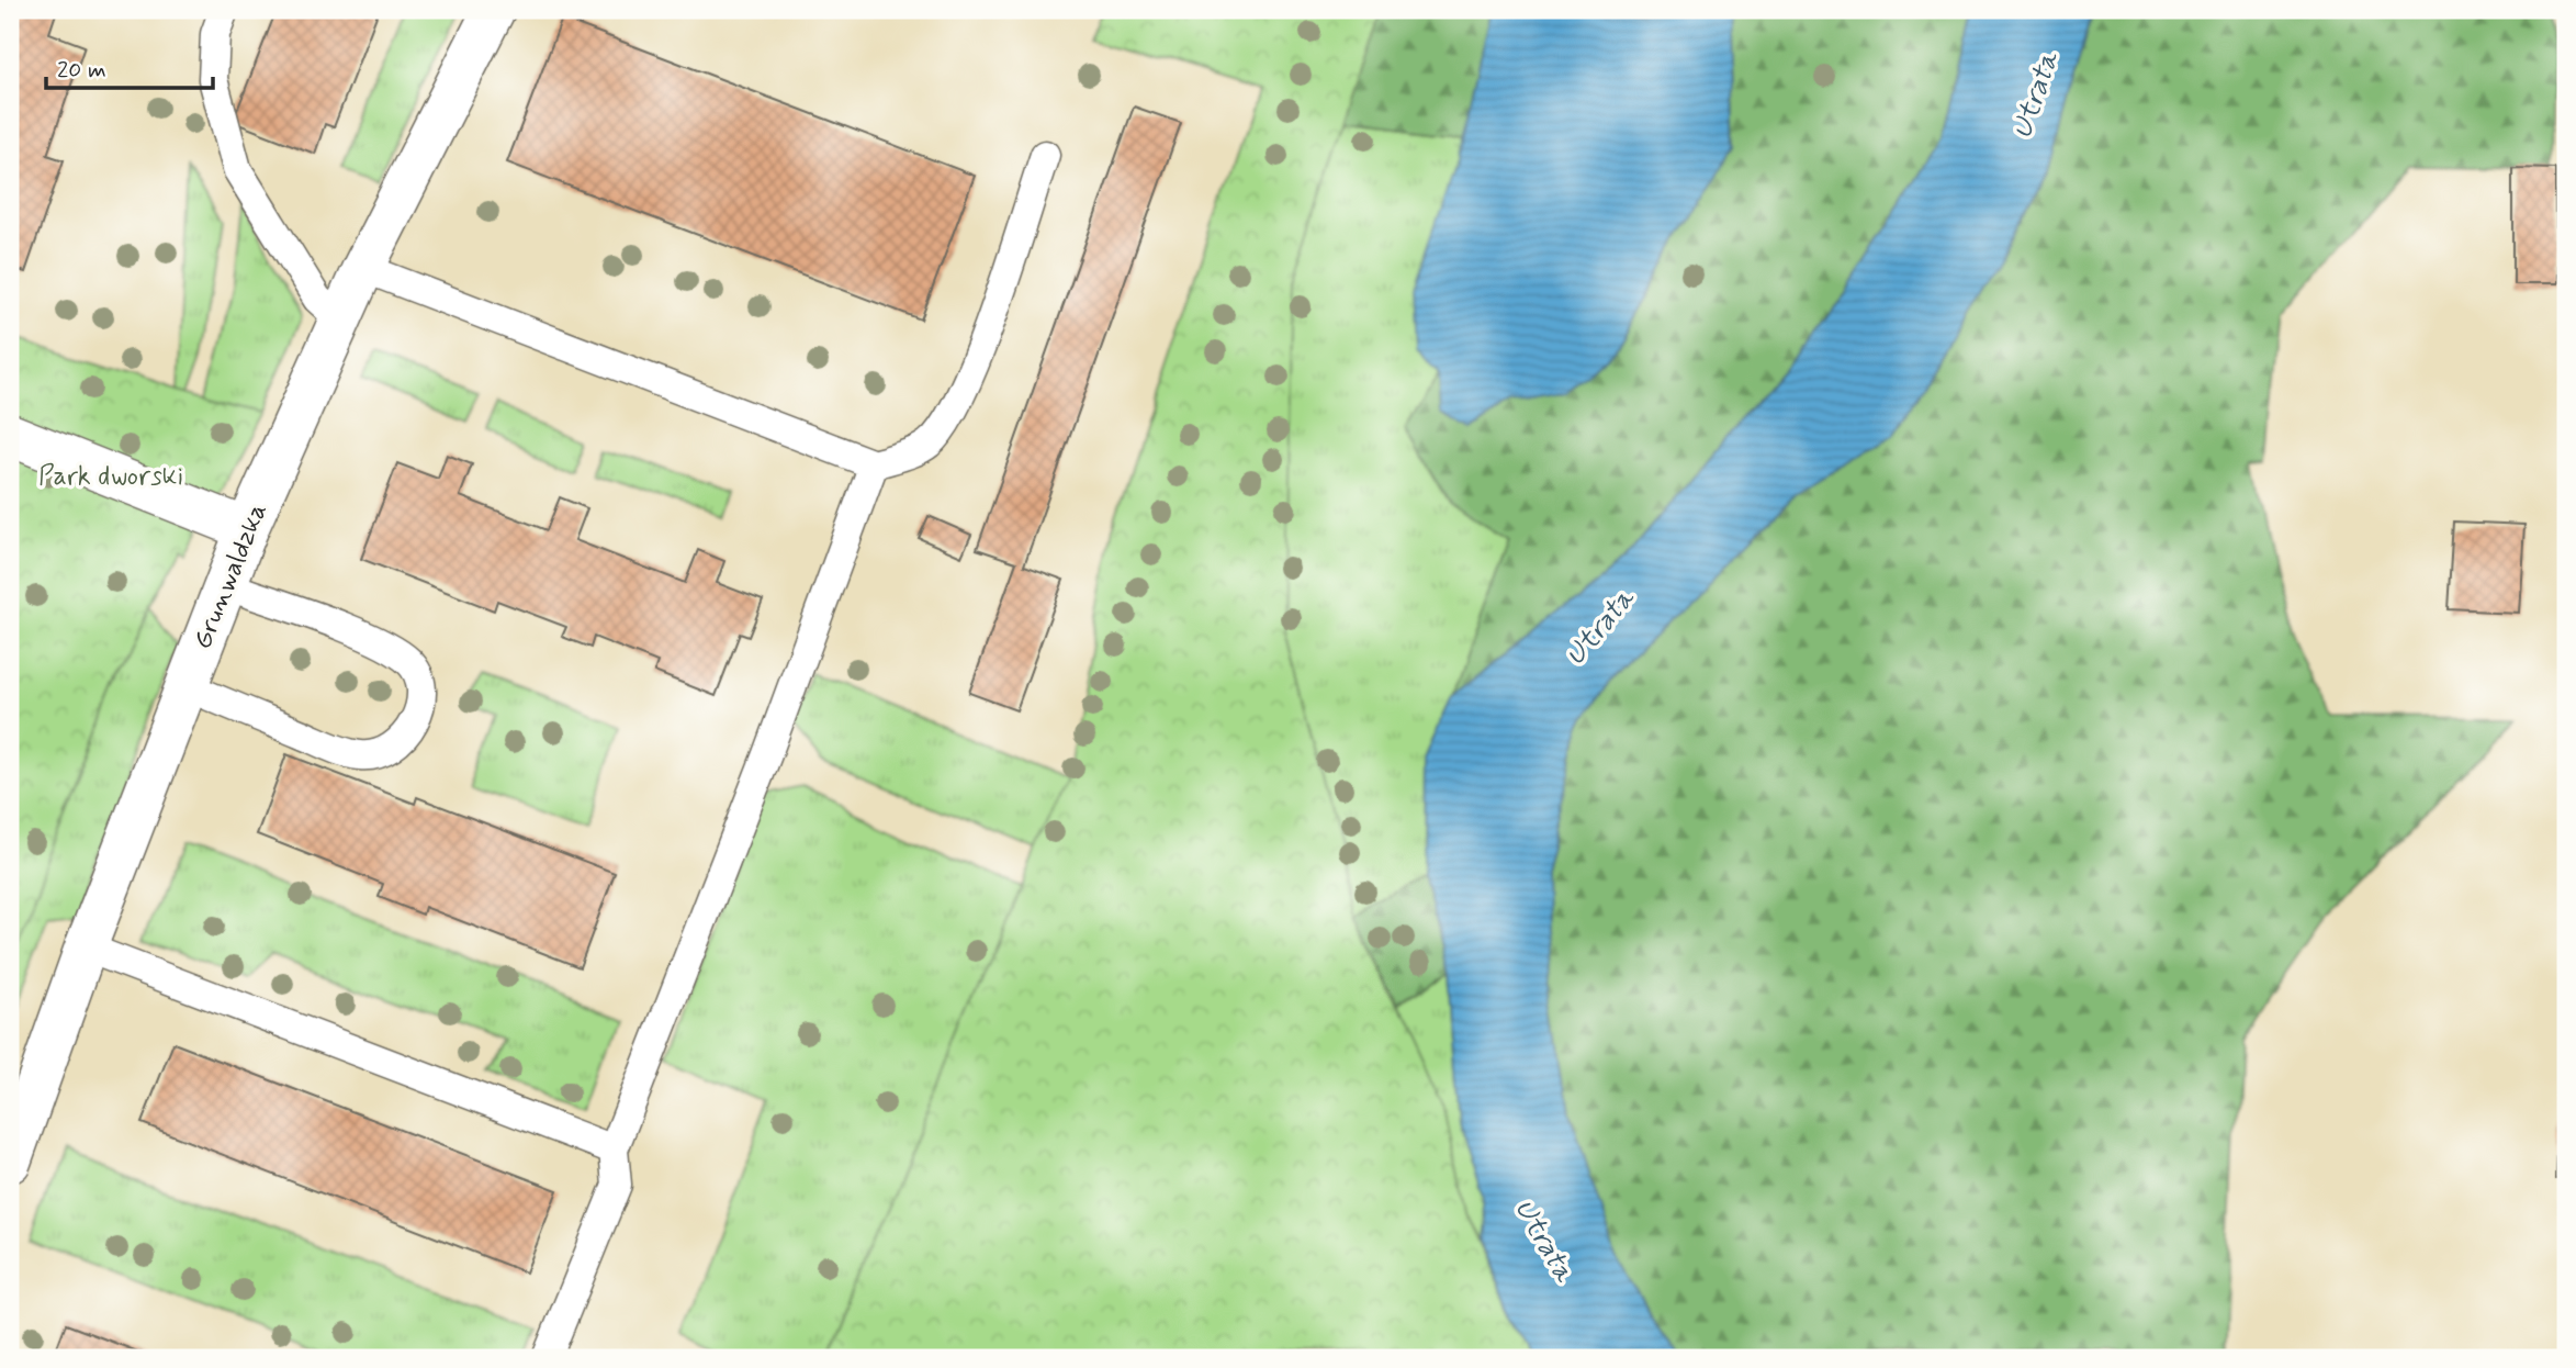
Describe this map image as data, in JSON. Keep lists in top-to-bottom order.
{
  "streets": {
    "street": ["Grunwaldzka"]
  },
  "water": ["Utrata"],
  "parks": ["Park dworski"],
  "scale_bar": "20 m"
}
